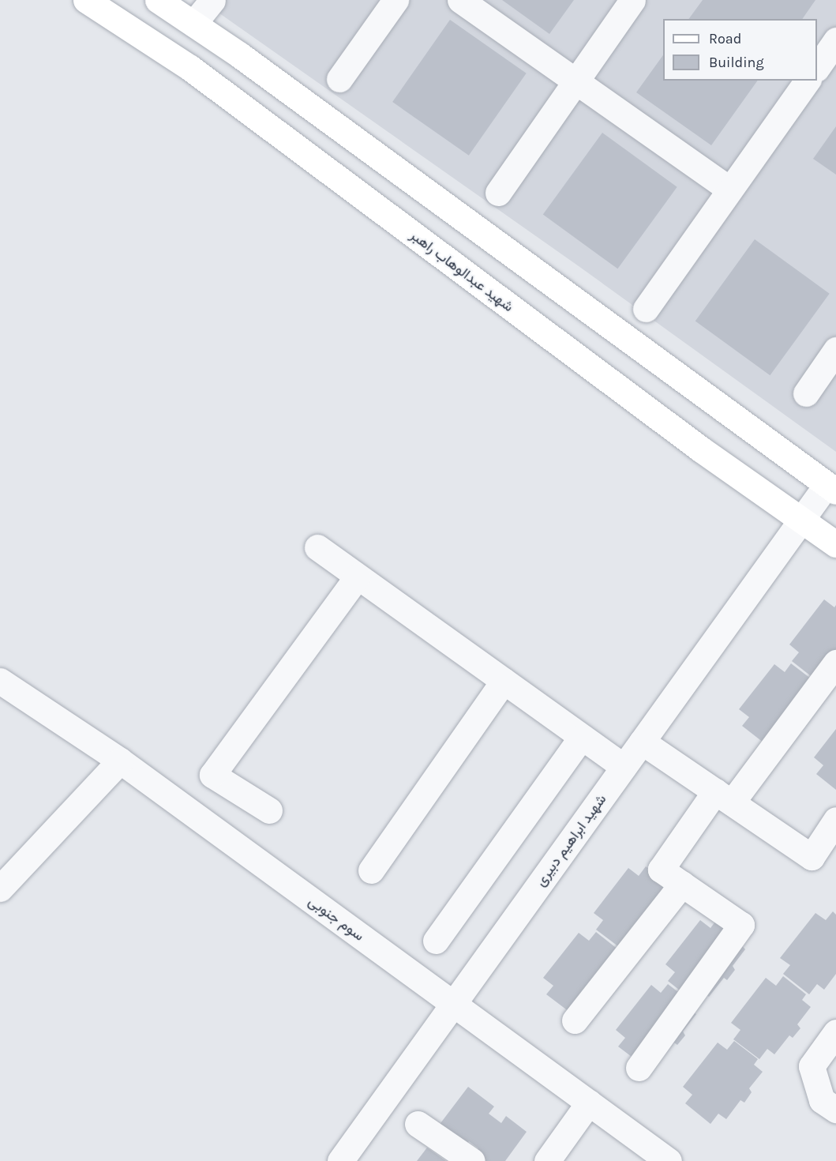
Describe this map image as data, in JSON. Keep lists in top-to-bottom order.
{
  "streets": {
    "main road": ["شهید عبدالوهاب راهبر"],
    "street": ["شهید ابراهیم دبیری", "سوم جنوبی"]
  },
  "crossings": [
    ["شهید عبدالوهاب راهبر", "شهید ابراهیم دبیری"],
    ["شهید ابراهیم دبیری", "سوم جنوبی"]
  ],
  "legend": ["Road", "Building"]
}
